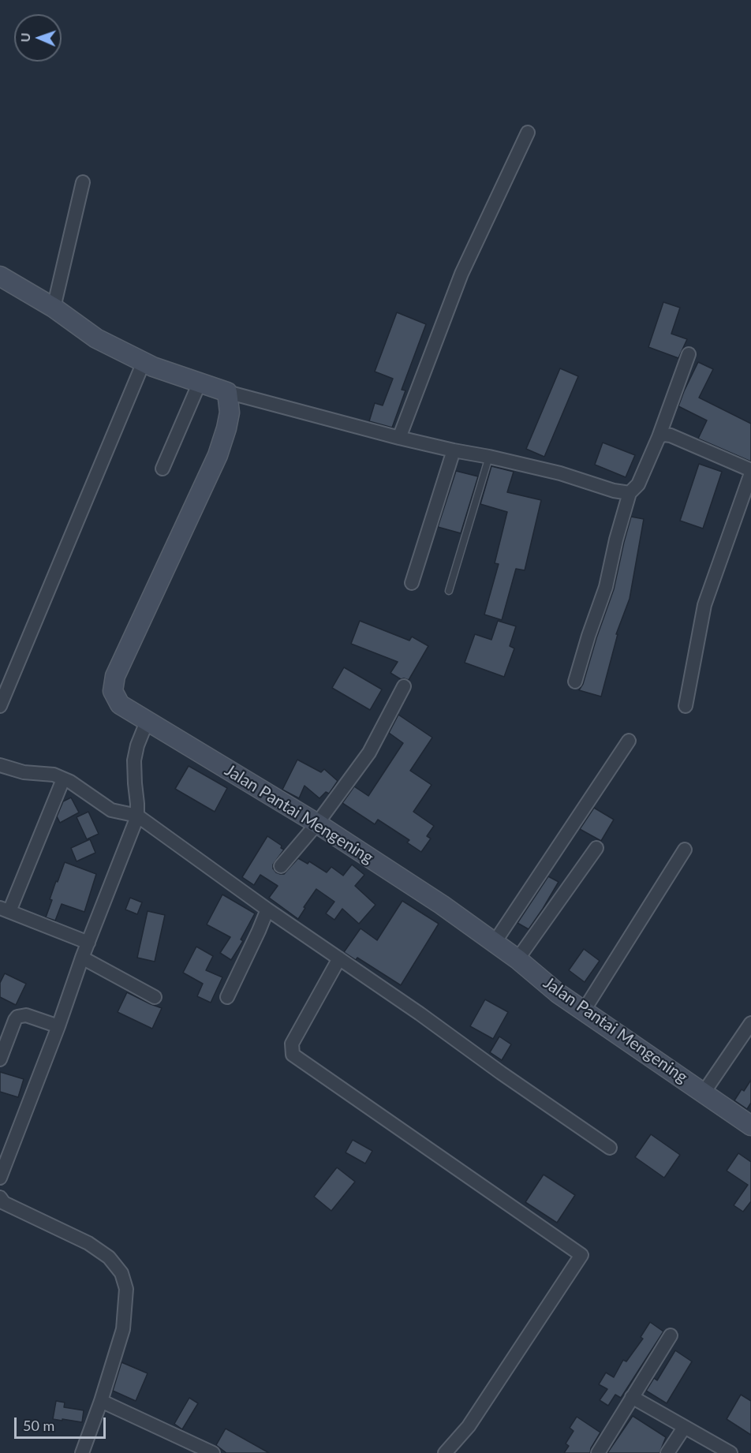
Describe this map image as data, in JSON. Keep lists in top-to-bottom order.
{
  "streets": {
    "street": ["Jalan Pantai Mengening"]
  },
  "scale_bar": "50 m",
  "north": "left"
}
